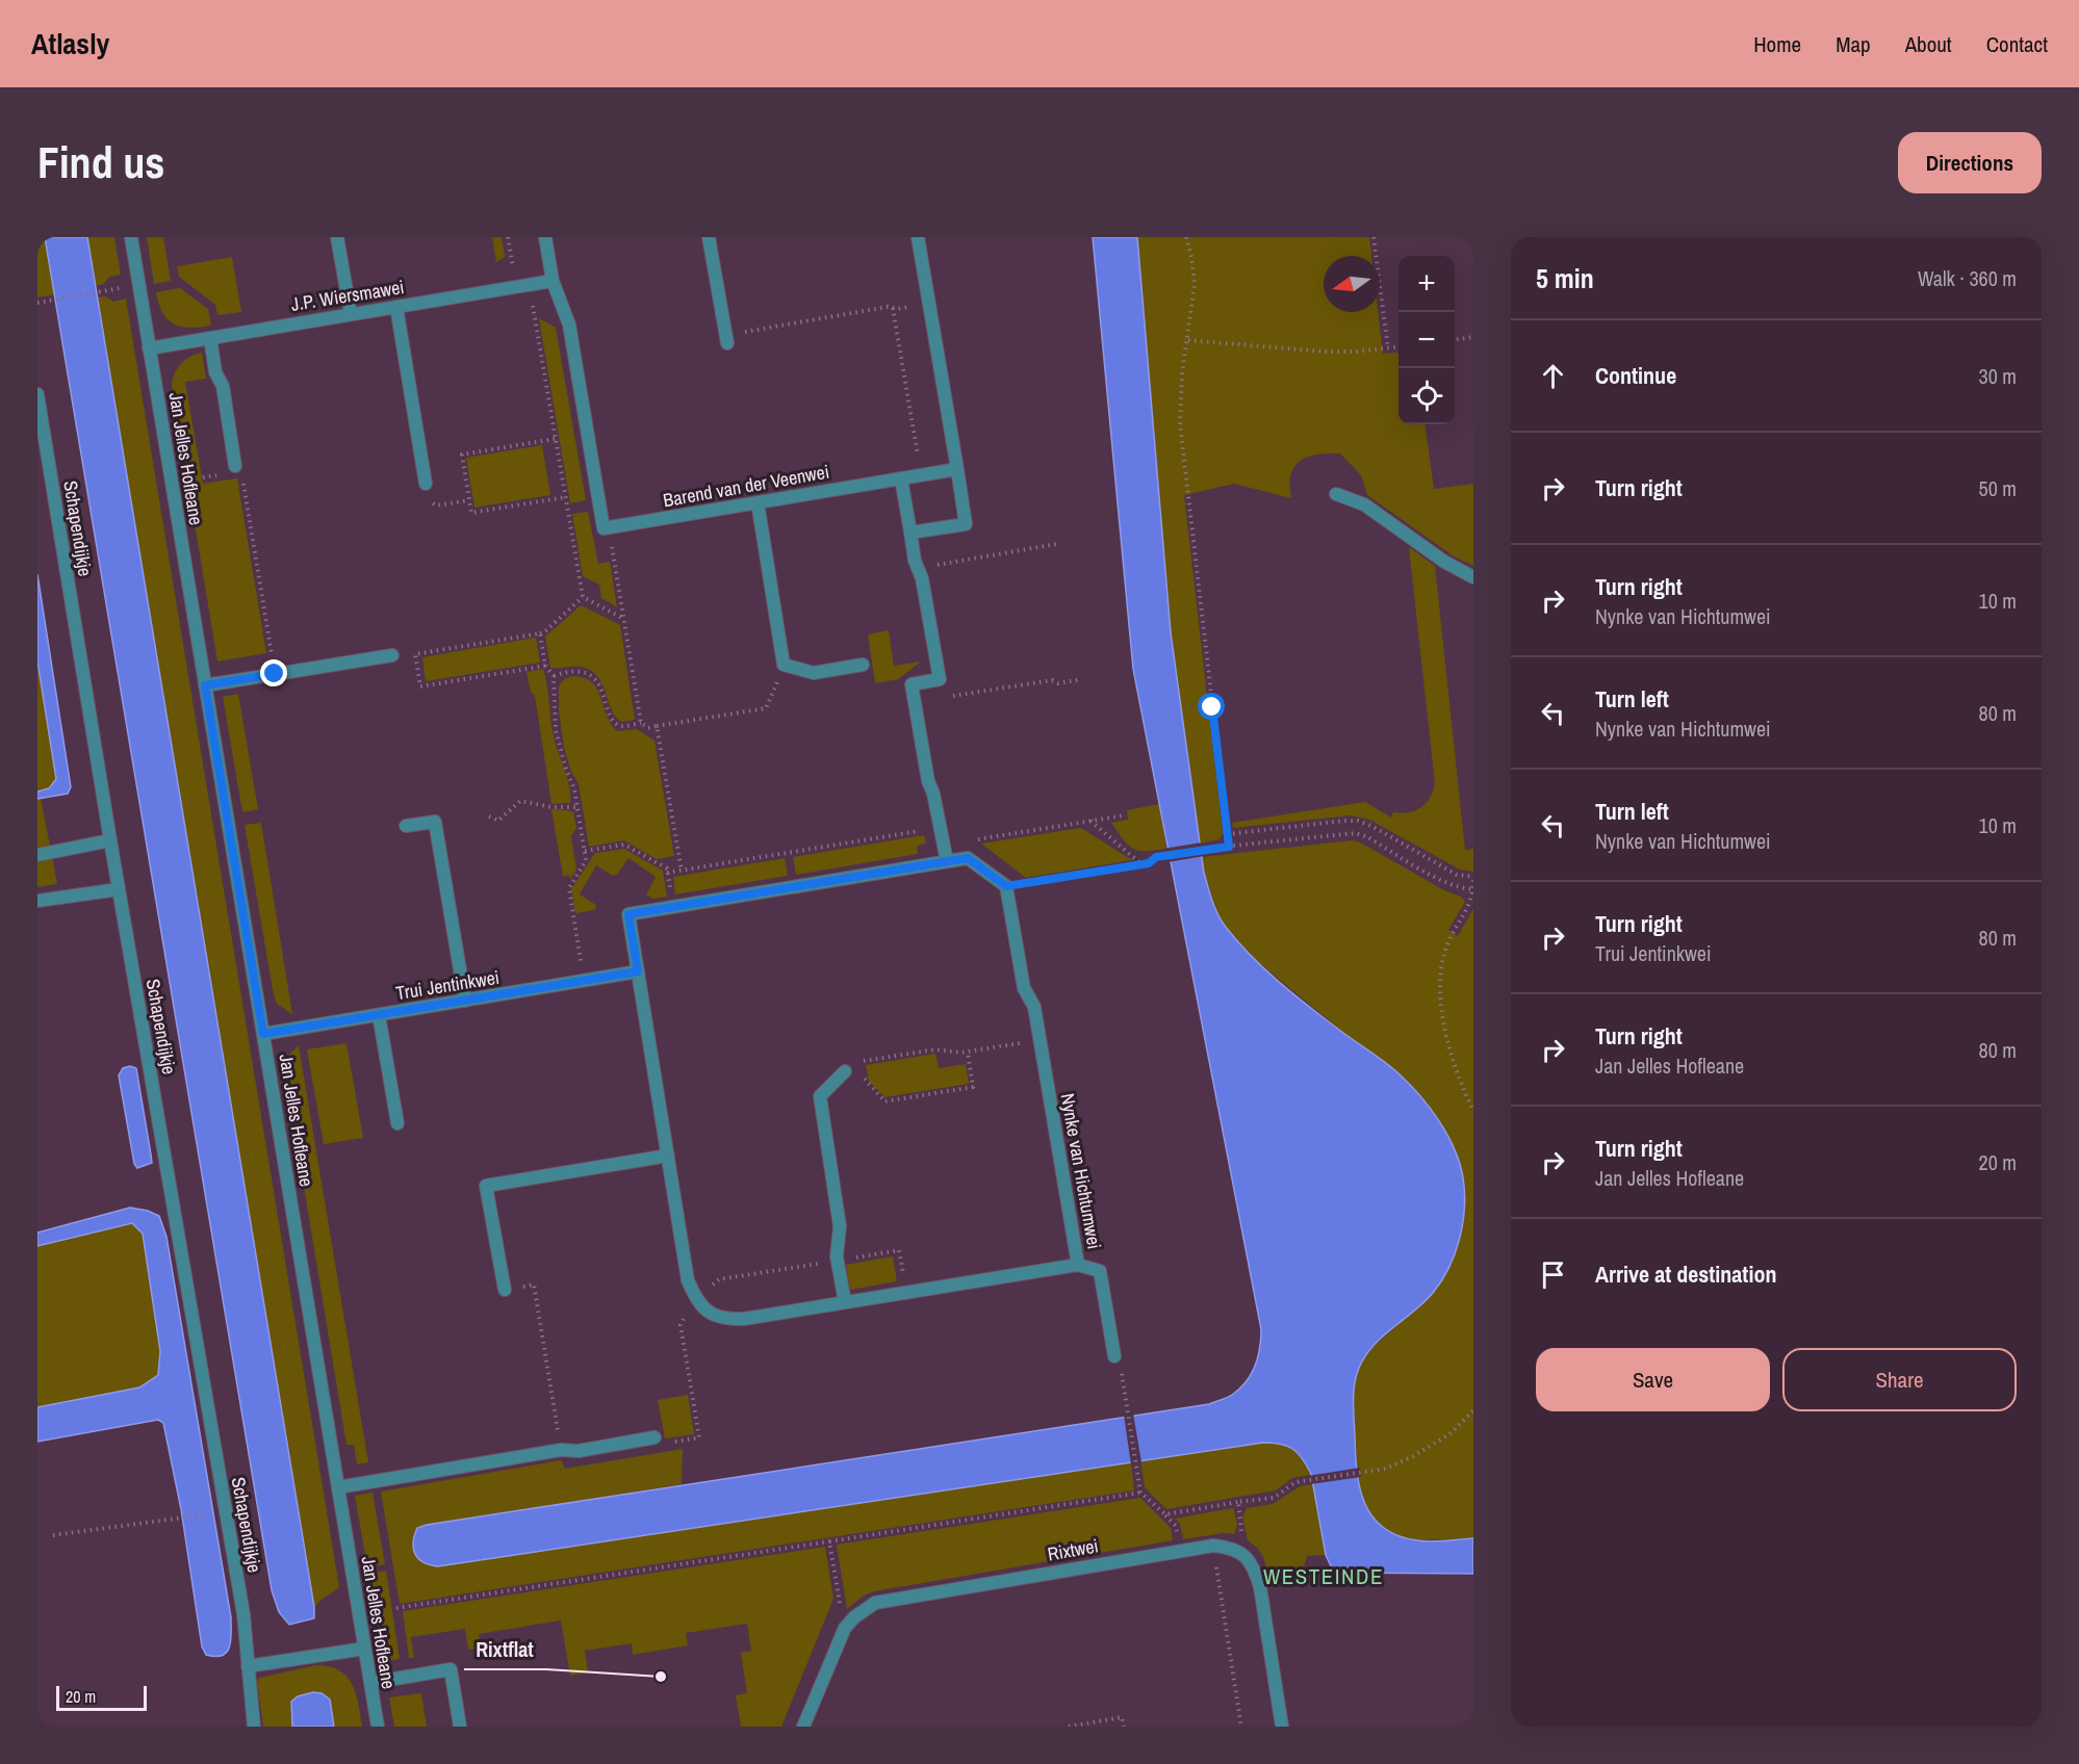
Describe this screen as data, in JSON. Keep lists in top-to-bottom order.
{
  "streets": {
    "street": [
      "J.P. Wiersmawei",
      "Jan Jelles Hofleane",
      "Barend van der Veenwei",
      "Schapendijkje",
      "Trui Jentinkwei",
      "Nynke van Hichtumwei",
      "Rixtwei"
    ]
  },
  "crossings": [
    ["J.P. Wiersmawei", "Jan Jelles Hofleane"],
    ["Jan Jelles Hofleane", "Trui Jentinkwei"]
  ],
  "districts": ["WESTEINDE"],
  "places": ["Rixtflat"],
  "scale_bar": "20 m",
  "north": "left",
  "page": {
    "header": "Atlasly",
    "nav": [
      "Home",
      "Map",
      "About",
      "Contact"
    ],
    "buttons": [
      "Directions",
      ["Save", "Share"]
    ],
    "title": "Find us",
    "heading": ["5 min", "Walk · 360 m"],
    "map_buttons": ["+", "−"],
    "list": [
      ["Continue", "30 m"],
      ["Turn right", "50 m"],
      ["Turn right", "Nynke van Hichtumwei", "10 m"],
      ["Turn left", "Nynke van Hichtumwei", "80 m"],
      ["Turn left", "Nynke van Hichtumwei", "10 m"],
      ["Turn right", "Trui Jentinkwei", "80 m"],
      ["Turn right", "Jan Jelles Hofleane", "80 m"],
      ["Turn right", "Jan Jelles Hofleane", "20 m"],
      "Arrive at destination"
    ],
    "scale": "20 m"
  }
}
